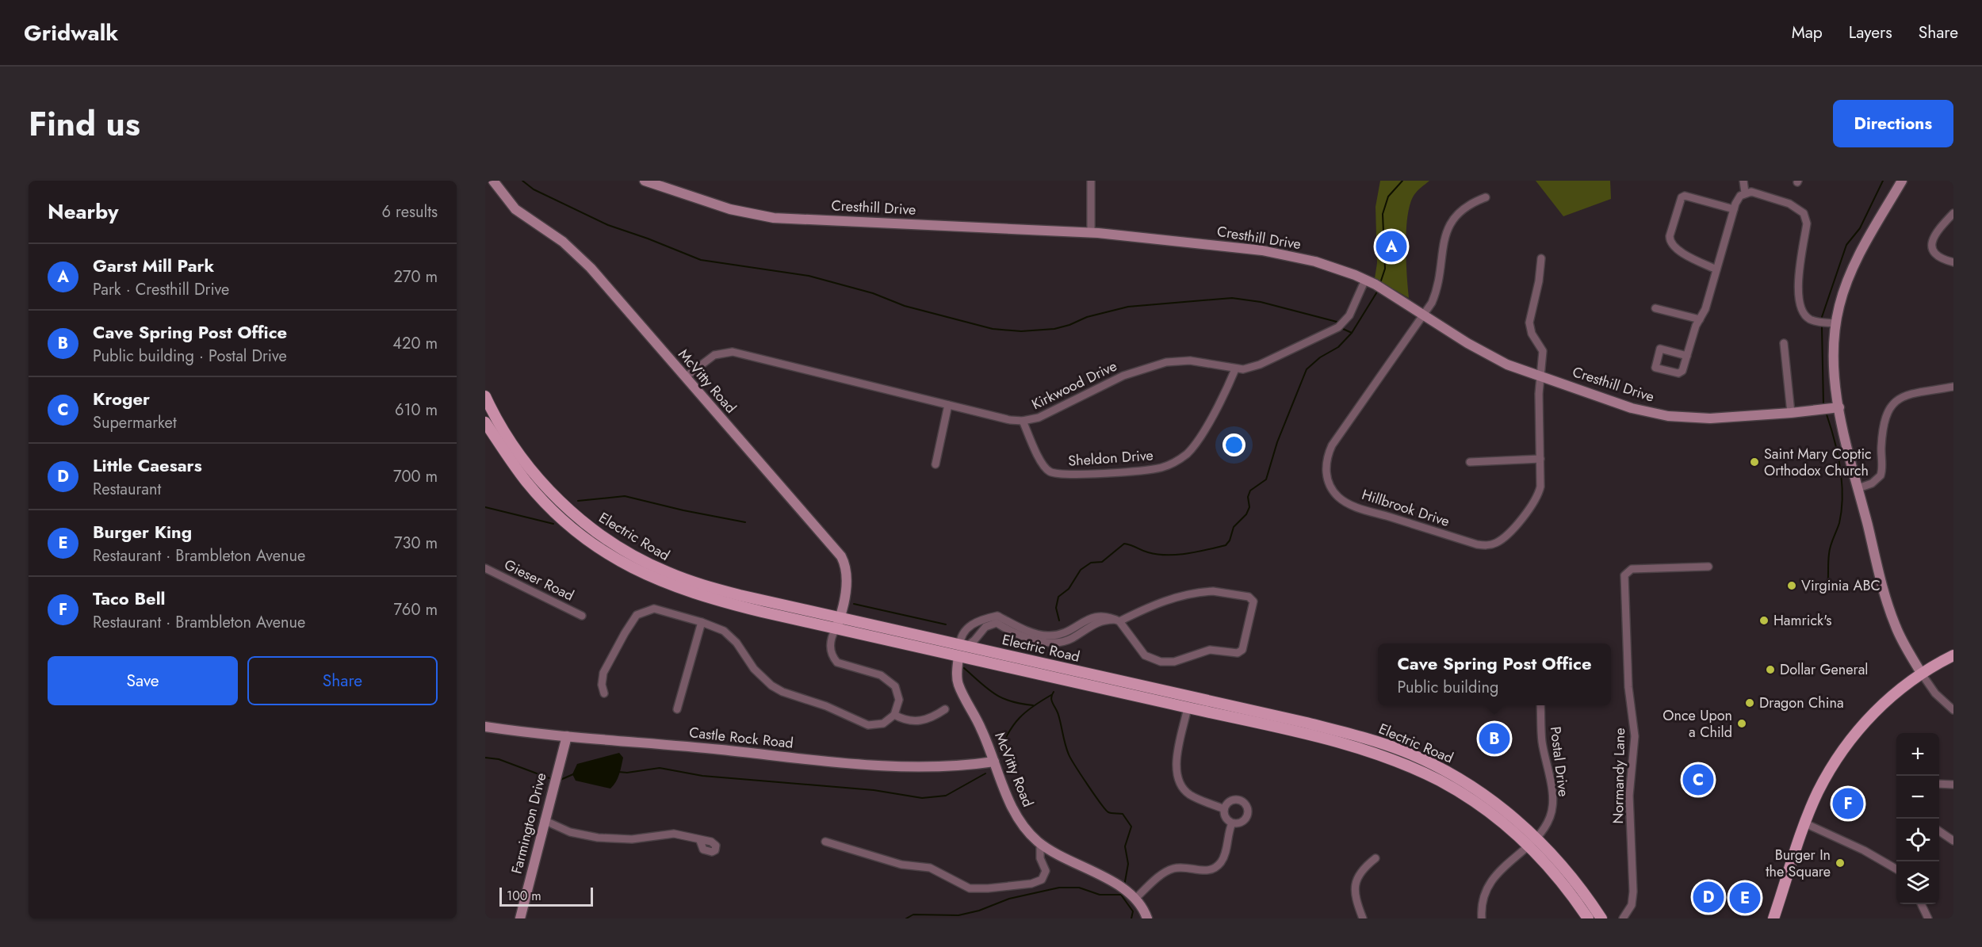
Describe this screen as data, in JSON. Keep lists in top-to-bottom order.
{
  "streets": {
    "main road": ["Electric Road"],
    "street": [
      "Cresthill Drive",
      "McVitty Road",
      "Kirkwood Drive",
      "Sheldon Drive",
      "Hillbrook Drive",
      "Gieser Road",
      "Castle Rock Road",
      "Postal Drive",
      "Normandy Lane",
      "Farmington Drive"
    ]
  },
  "crossings": [
    ["Cresthill Drive", "Kirkwood Drive"],
    ["Cresthill Drive", "Hillbrook Drive"],
    ["McVitty Road", "Kirkwood Drive"],
    ["McVitty Road", "Electric Road"],
    ["McVitty Road", "Castle Rock Road"],
    ["Kirkwood Drive", "Sheldon Drive"],
    ["Electric Road", "Postal Drive"],
    ["Castle Rock Road", "Farmington Drive"]
  ],
  "places": [
    "Saint Mary Coptic Orthodox Church",
    "Virginia ABC",
    "Hamrick's",
    "Dollar General",
    "Dragon China",
    "Once Upon a Child",
    "Burger In the Square"
  ],
  "scale_bar": "100 m",
  "page": {
    "header": "Gridwalk",
    "nav": ["Map", "Layers", "Share"],
    "title": "Find us",
    "buttons": [
      "Directions",
      ["Save", "Share"]
    ],
    "heading": ["Nearby", "6 results"],
    "pins": [
      "A",
      "B",
      "C",
      "F",
      "D",
      "E"
    ],
    "list": [
      {
        "mark": "A",
        "name": "Garst Mill Park",
        "note": "Park · Cresthill Drive",
        "value": "270 m"
      },
      {
        "mark": "B",
        "name": "Cave Spring Post Office",
        "note": "Public building · Postal Drive",
        "value": "420 m"
      },
      {
        "mark": "C",
        "name": "Kroger",
        "note": "Supermarket",
        "value": "610 m"
      },
      {
        "mark": "D",
        "name": "Little Caesars",
        "note": "Restaurant",
        "value": "700 m"
      },
      {
        "mark": "E",
        "name": "Burger King",
        "note": "Restaurant · Brambleton Avenue",
        "value": "730 m"
      },
      {
        "mark": "F",
        "name": "Taco Bell",
        "note": "Restaurant · Brambleton Avenue",
        "value": "760 m"
      }
    ],
    "popup": ["Cave Spring Post Office", "Public building"],
    "map_buttons": ["+", "−"],
    "scale": "100 m"
  }
}
